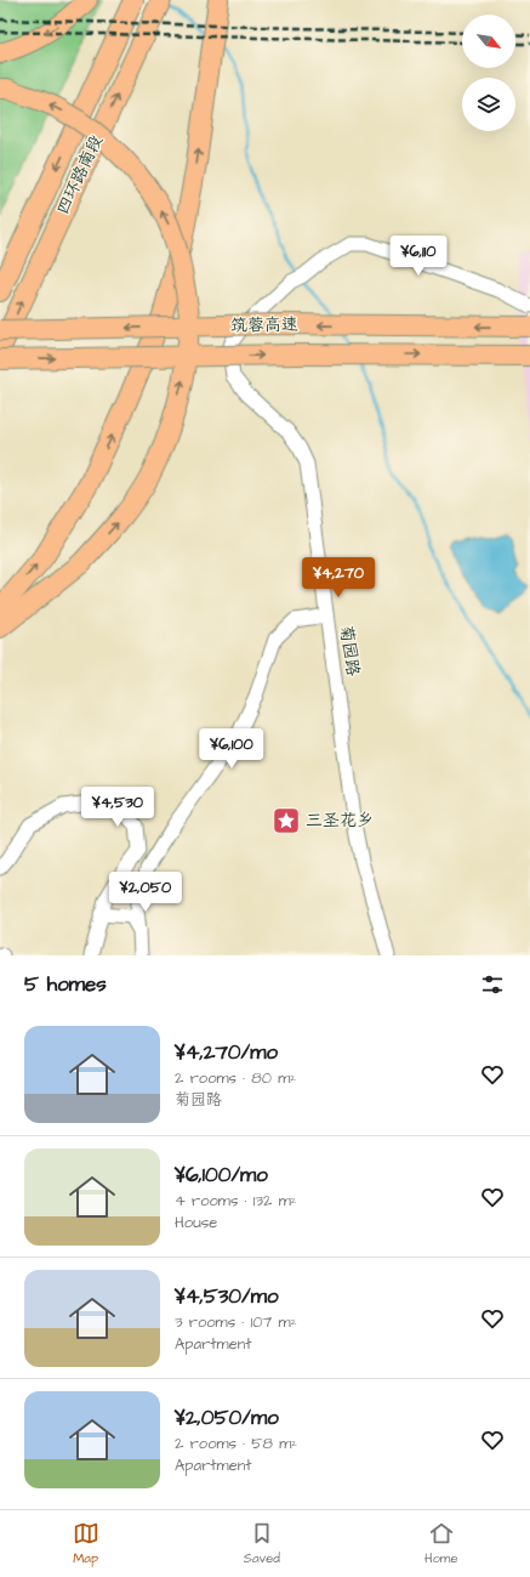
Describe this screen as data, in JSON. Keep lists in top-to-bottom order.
{
  "streets": {
    "highway": ["四环路南段", "筑蓉高速"],
    "street": ["菊园路"]
  },
  "places": {
    "place": ["三圣花乡"]
  },
  "north": "bottom right",
  "page": {
    "price": [
      "¥6,110",
      "¥4,270",
      "¥6,100",
      "¥4,530",
      "¥2,050"
    ],
    "heading": "5 homes",
    "list": [
      {
        "name": "¥4,270/mo",
        "note": "2 rooms · 80 m² · 菊园路"
      },
      {
        "name": "¥6,100/mo",
        "note": "4 rooms · 132 m² · House"
      },
      {
        "name": "¥4,530/mo",
        "note": "3 rooms · 107 m² · Apartment"
      },
      {
        "name": "¥2,050/mo",
        "note": "2 rooms · 58 m² · Apartment"
      }
    ],
    "tabs": ["Map", "Saved", "Home"]
  }
}
